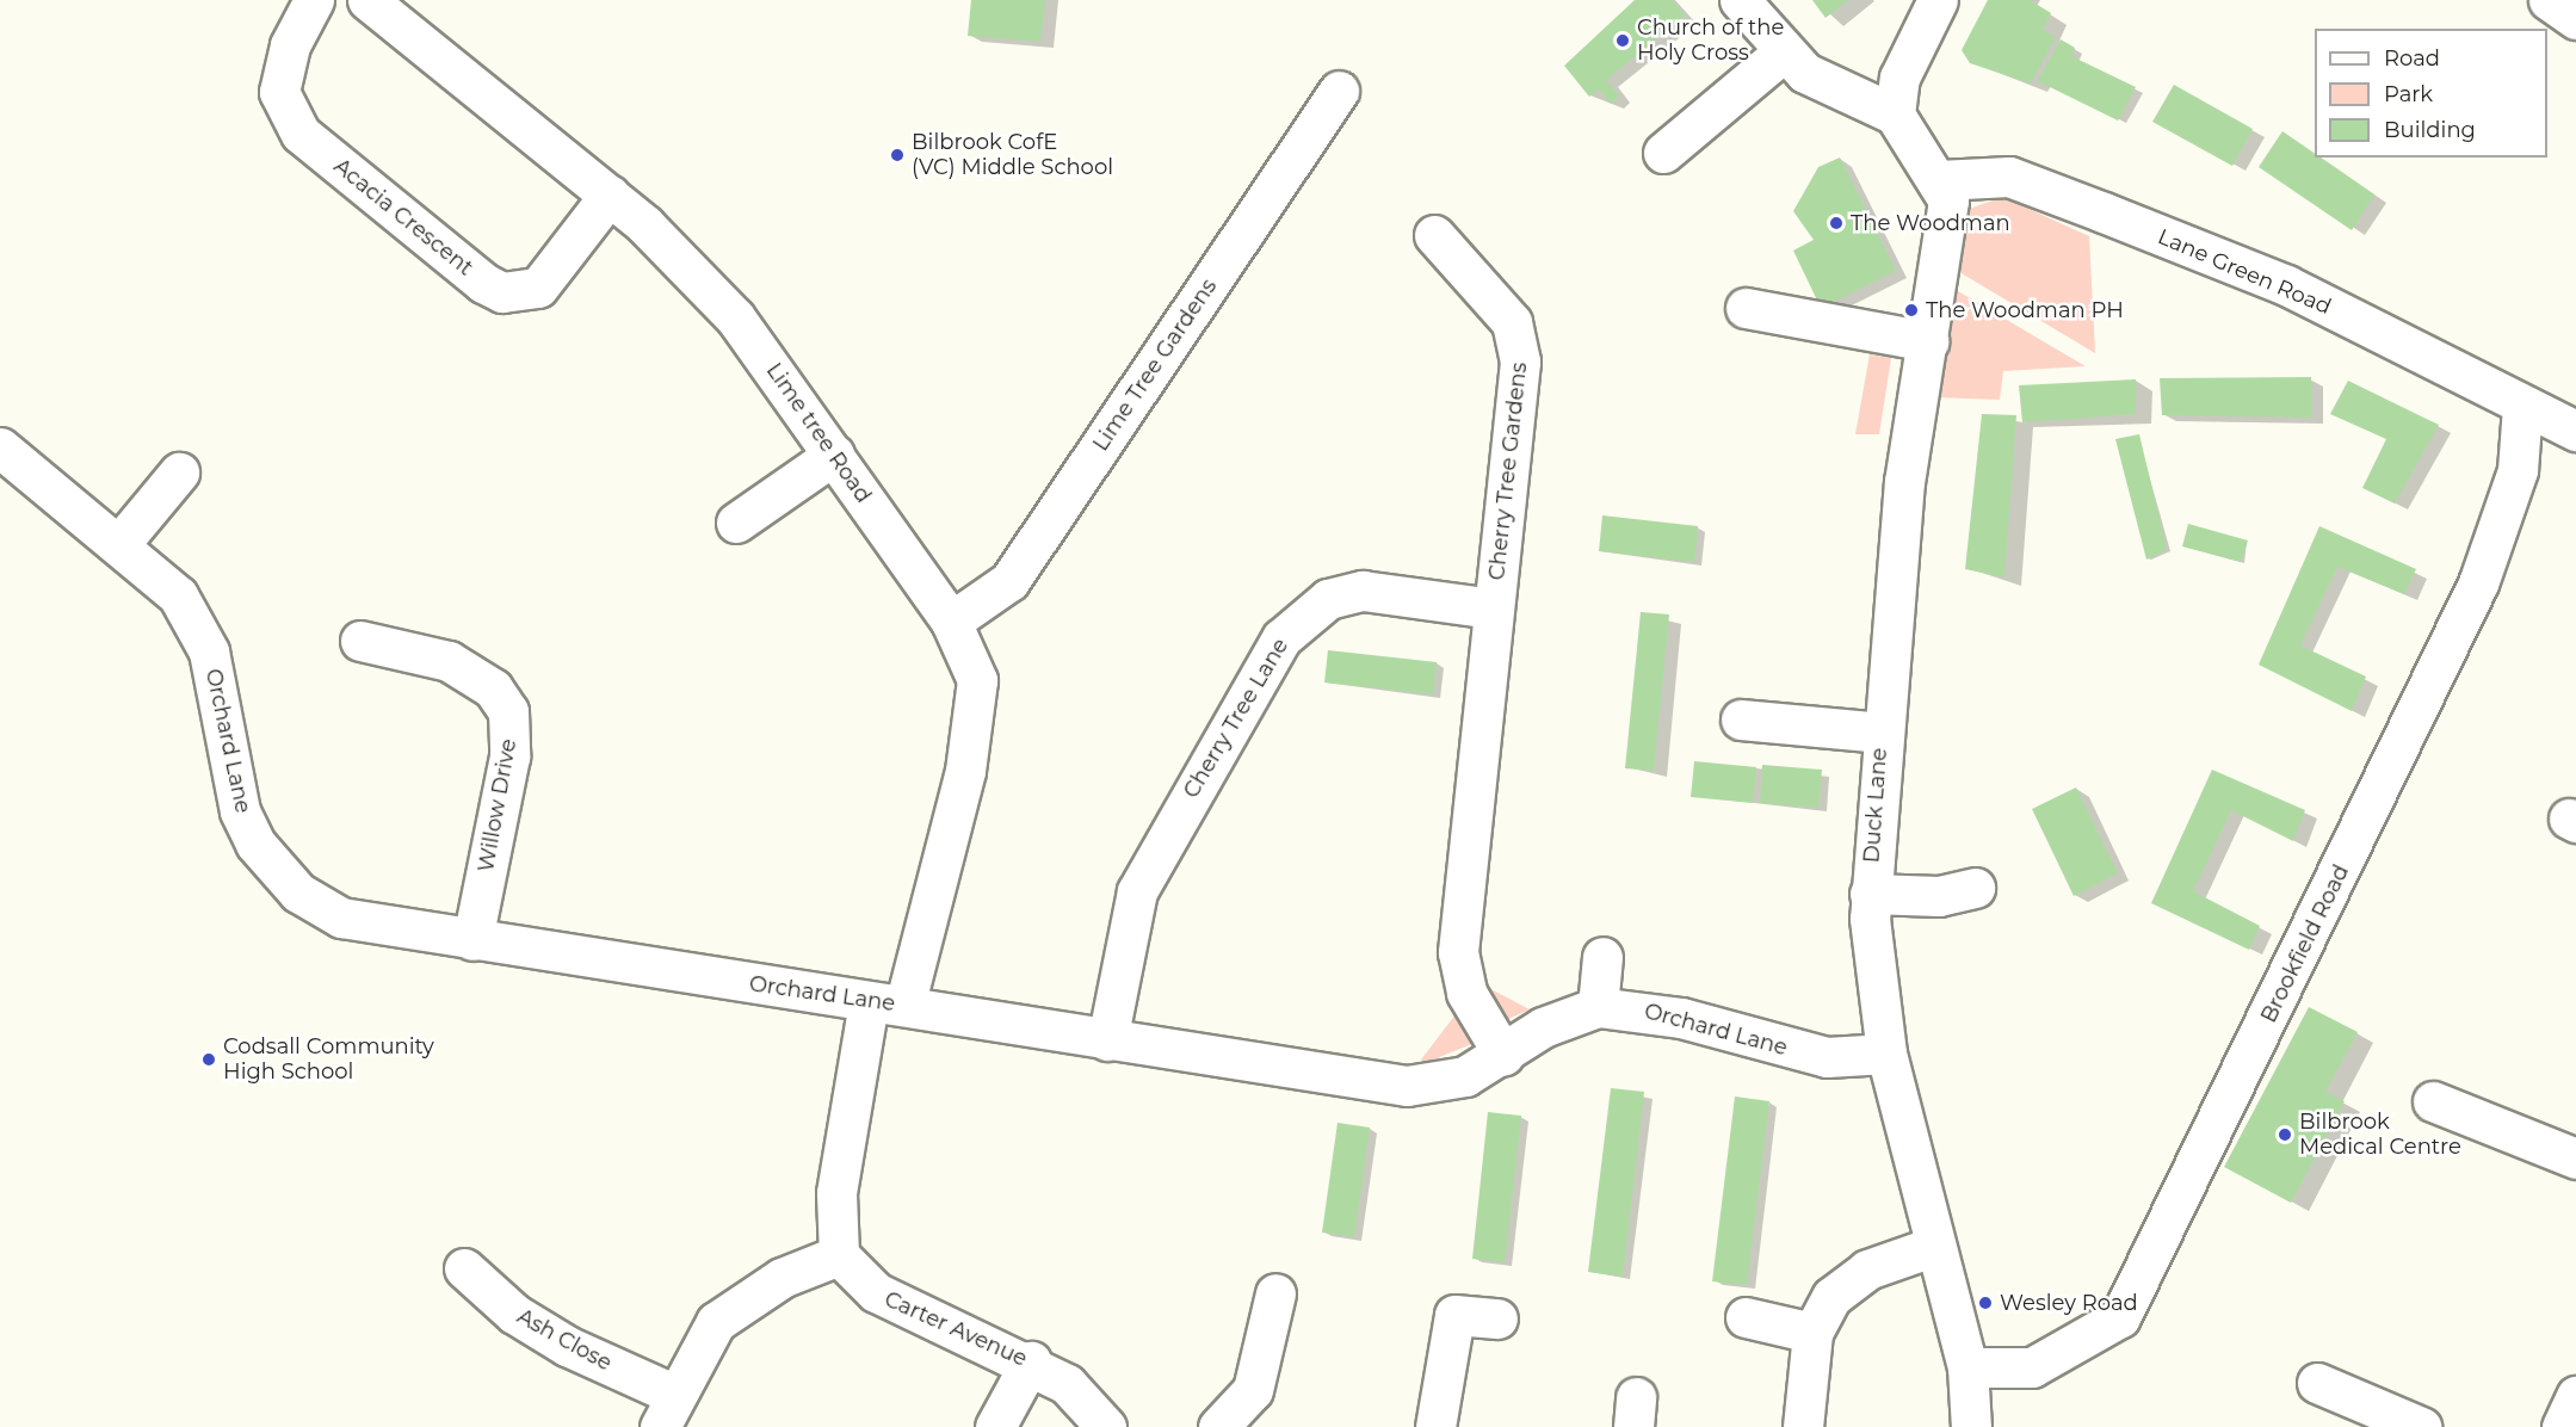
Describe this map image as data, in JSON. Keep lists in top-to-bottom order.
{
  "streets": {
    "street": [
      "Acacia Crescent",
      "Lane Green Road",
      "Lime Tree Gardens",
      "Lime tree Road",
      "Cherry Tree Gardens",
      "Cherry Tree Lane",
      "Orchard Lane",
      "Willow Drive",
      "Duck Lane",
      "Brookfield Road",
      "Carter Avenue",
      "Ash Close"
    ]
  },
  "crossings": [
    ["Acacia Crescent", "Lime tree Road"],
    ["Lane Green Road", "Duck Lane"],
    ["Lane Green Road", "Brookfield Road"],
    ["Lime Tree Gardens", "Lime tree Road"],
    ["Lime tree Road", "Orchard Lane"],
    ["Cherry Tree Gardens", "Cherry Tree Lane"],
    ["Cherry Tree Lane", "Orchard Lane"],
    ["Orchard Lane", "Willow Drive"],
    ["Orchard Lane", "Duck Lane"],
    ["Duck Lane", "Brookfield Road"]
  ],
  "places": [
    "Church of the Holy Cross",
    "Bilbrook CofE (VC) Middle School",
    "The Woodman",
    "The Woodman PH",
    "Codsall Community High School",
    "Bilbrook Medical Centre",
    "Wesley Road"
  ],
  "legend": ["Road", "Park", "Building"]
}
